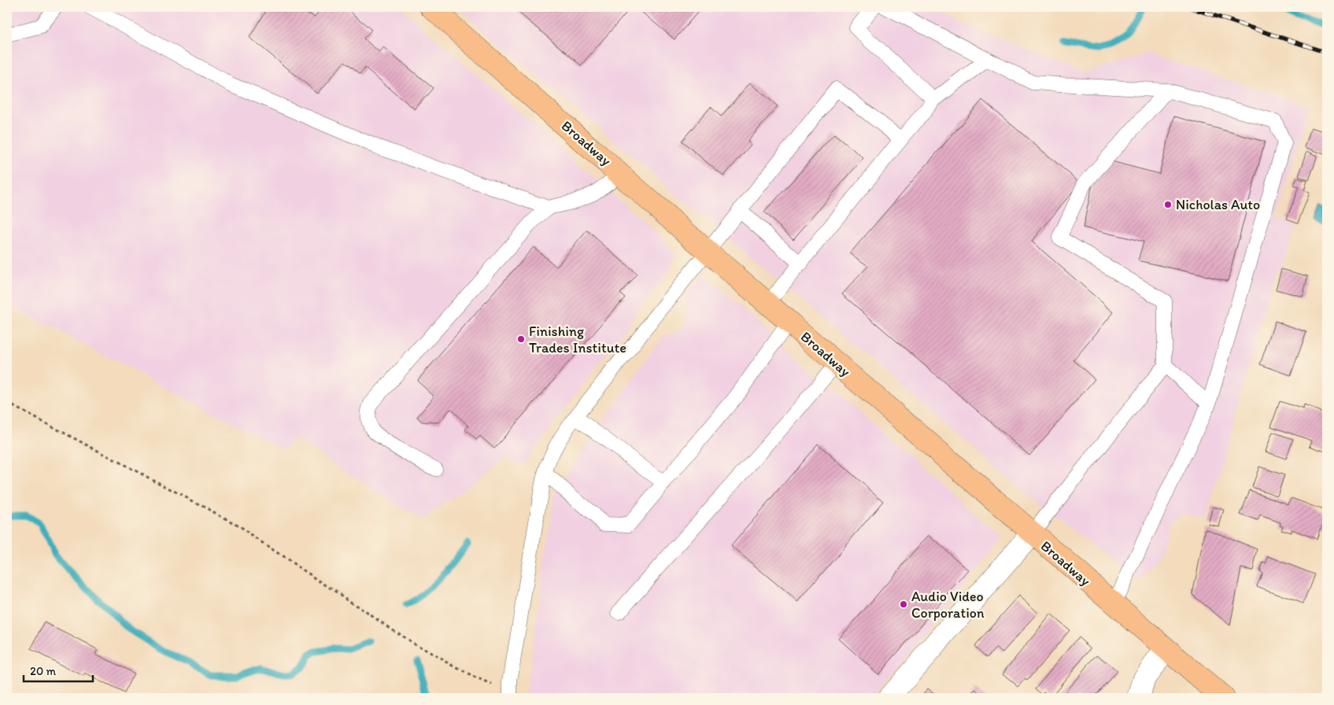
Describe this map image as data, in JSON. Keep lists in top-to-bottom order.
{
  "streets": {
    "main road": ["Broadway"]
  },
  "places": ["Nicholas Auto", "Finishing Trades Institute", "Audio Video Corporation"],
  "scale_bar": "20 m"
}
